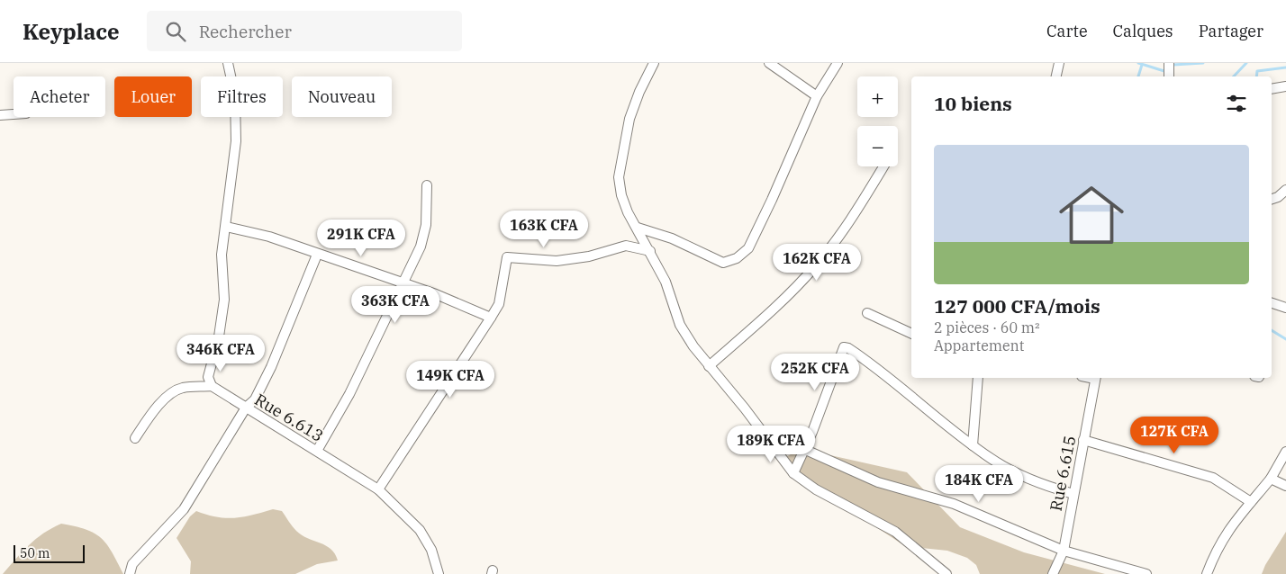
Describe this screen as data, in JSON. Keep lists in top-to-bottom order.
{
  "streets": {
    "street": ["Rue 6.613", "Rue 6.615"]
  },
  "scale_bar": "50 m",
  "page": {
    "header": "Keyplace",
    "search": "Rechercher",
    "nav": ["Carte", "Calques", "Partager"],
    "map_buttons": ["+", "−"],
    "chip": [
      "Acheter",
      "Louer",
      "Filtres",
      "Nouveau"
    ],
    "heading": "10 biens",
    "list": [
      {
        "name": "127 000 CFA/mois",
        "note": "2 pièces · 60 m² · Appartement"
      }
    ],
    "price": [
      "163K CFA",
      "291K CFA",
      "162K CFA",
      "363K CFA",
      "346K CFA",
      "252K CFA",
      "149K CFA",
      "127K CFA",
      "189K CFA",
      "184K CFA"
    ],
    "scale": "50 m"
  }
}
